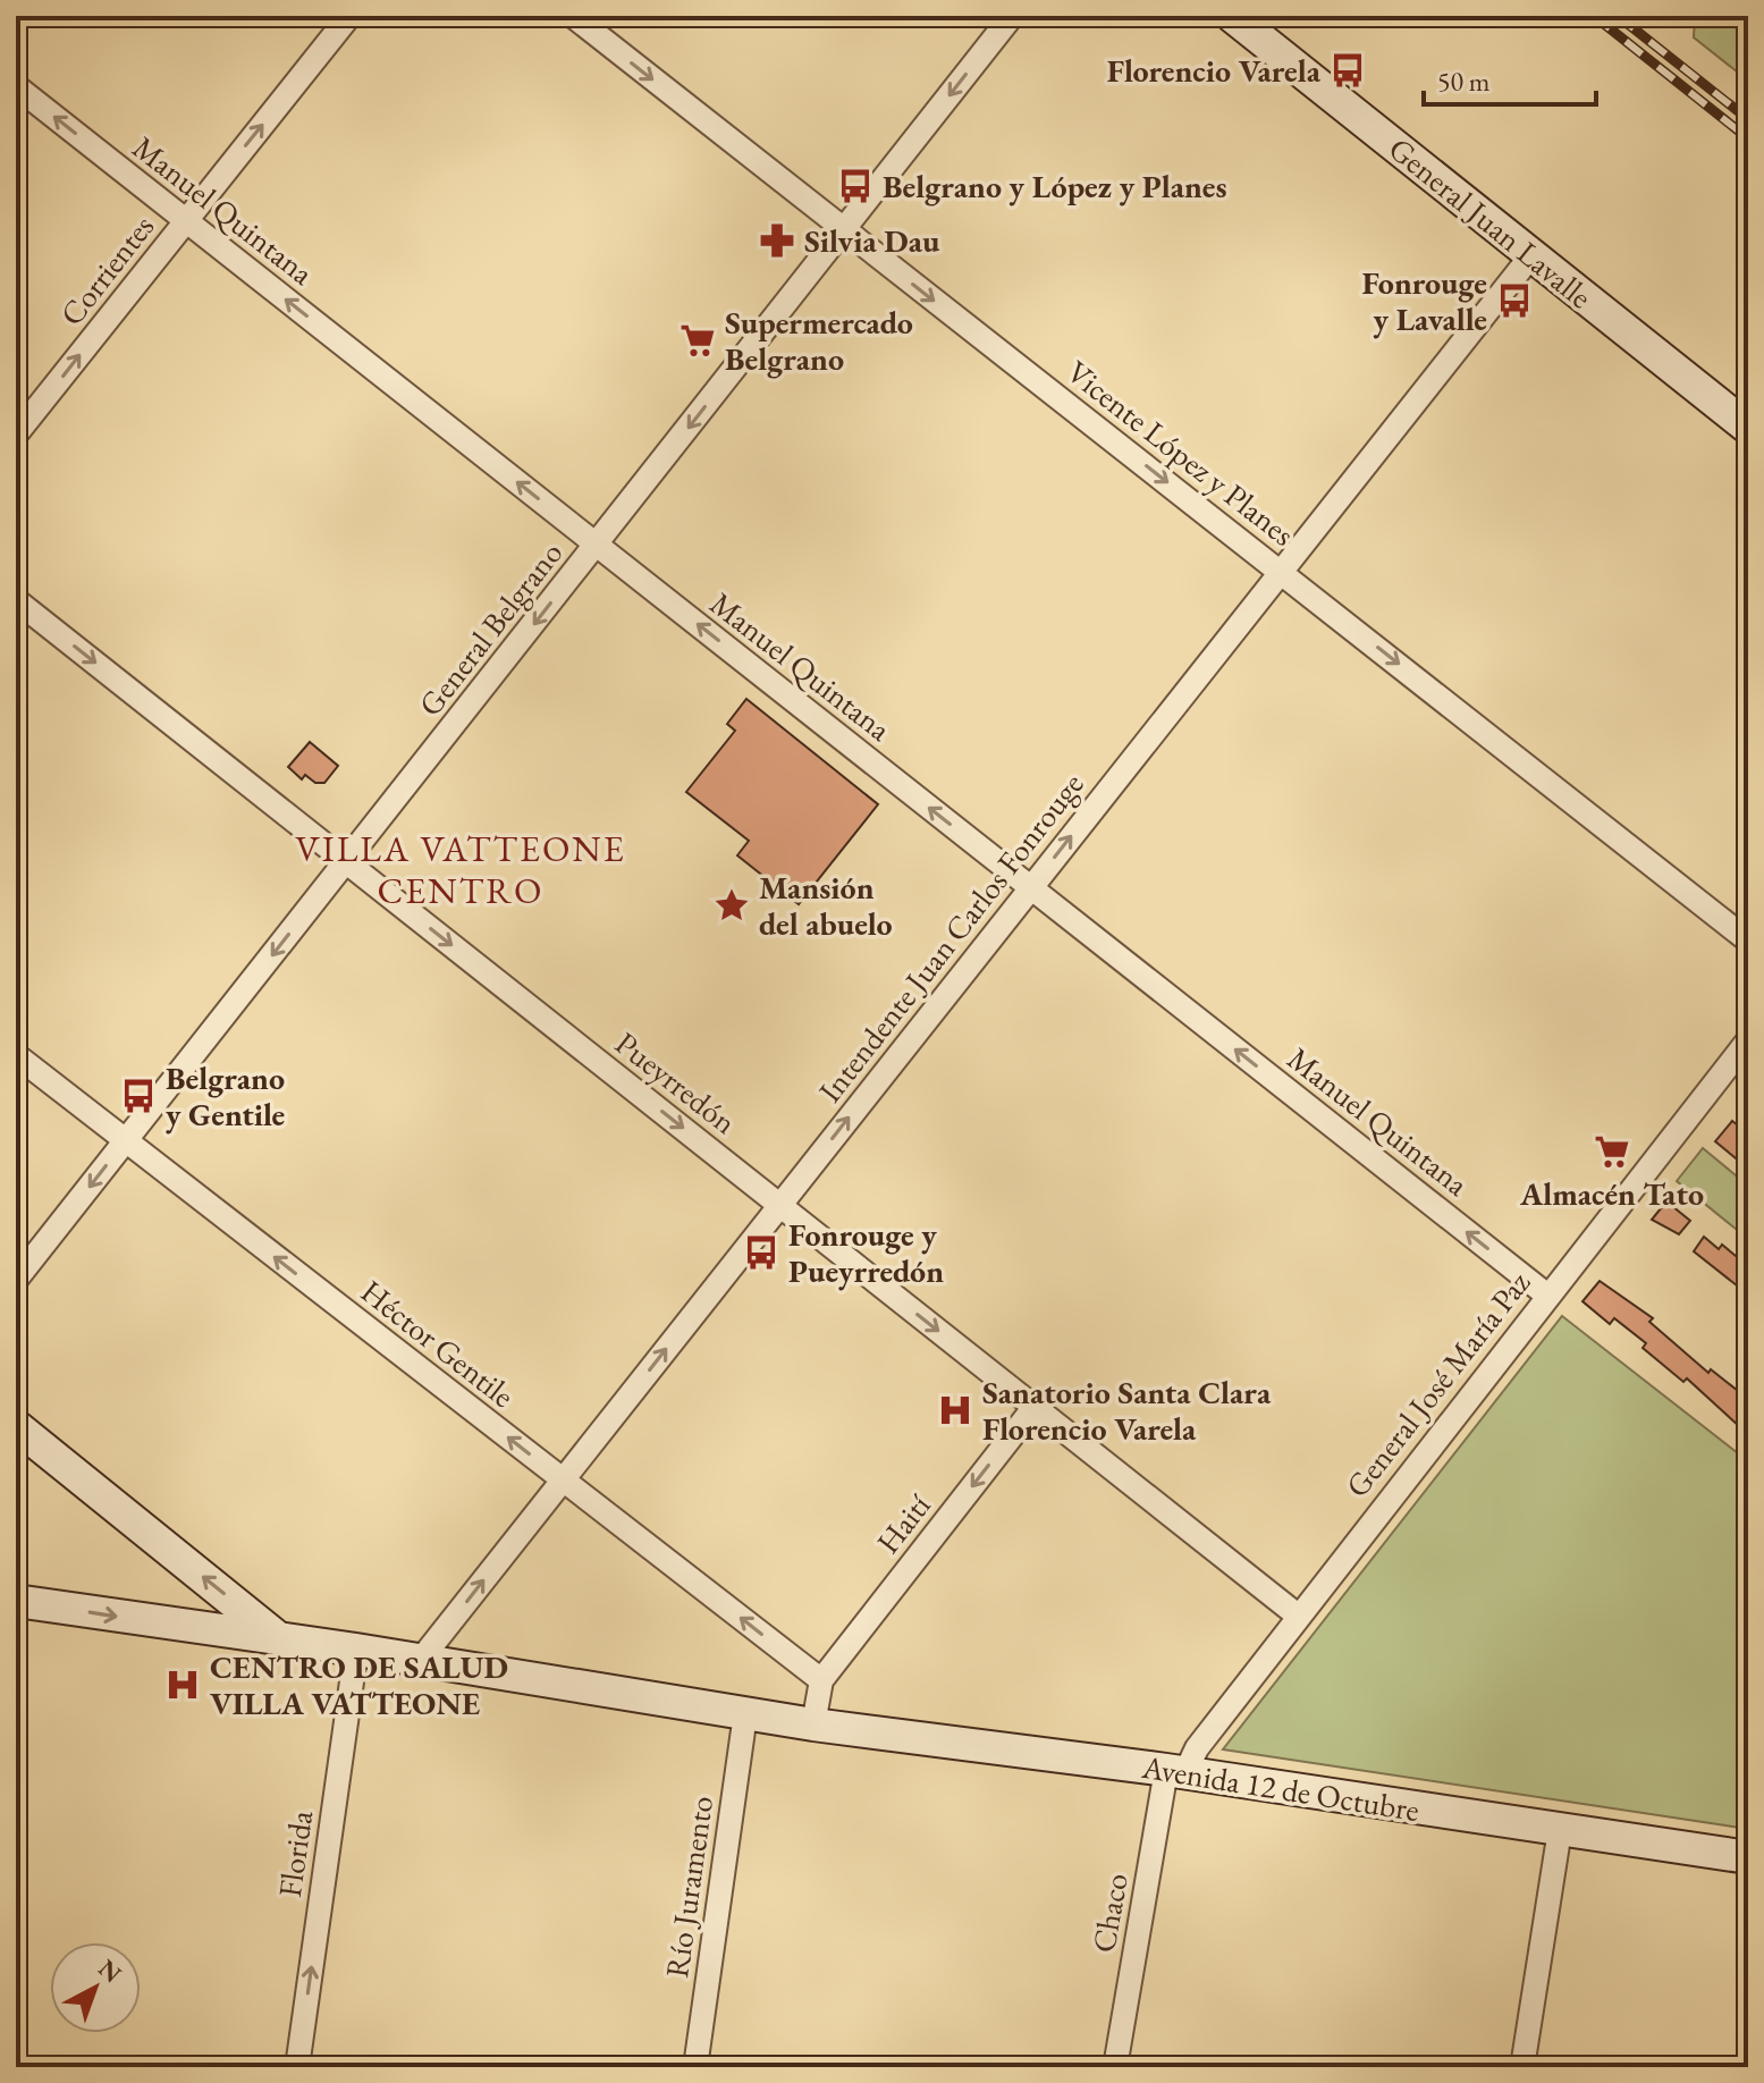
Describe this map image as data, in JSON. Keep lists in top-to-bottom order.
{
  "streets": {
    "street": [
      "Manuel Quintana",
      "General Juan Lavalle",
      "Corrientes",
      "Vicente López y Planes",
      "General Belgrano",
      "Intendente Juan Carlos Fonrouge",
      "Pueyrredón",
      "Héctor Gentile",
      "General José María Paz",
      "Haití",
      "Avenida 12 de Octubre",
      "Florida",
      "Río Juramento",
      "Chaco"
    ]
  },
  "crossings": [
    ["Manuel Quintana", "Corrientes"],
    ["Manuel Quintana", "General Belgrano"],
    ["Manuel Quintana", "Intendente Juan Carlos Fonrouge"],
    ["Manuel Quintana", "General José María Paz"],
    ["General Juan Lavalle", "Intendente Juan Carlos Fonrouge"],
    ["Vicente López y Planes", "General Belgrano"],
    ["Vicente López y Planes", "Intendente Juan Carlos Fonrouge"],
    ["General Belgrano", "Pueyrredón"],
    ["General Belgrano", "Héctor Gentile"],
    ["Intendente Juan Carlos Fonrouge", "Pueyrredón"],
    ["Intendente Juan Carlos Fonrouge", "Héctor Gentile"],
    ["Intendente Juan Carlos Fonrouge", "Avenida 12 de Octubre"],
    ["Pueyrredón", "General José María Paz"],
    ["Pueyrredón", "Haití"],
    ["Héctor Gentile", "Haití"],
    ["General José María Paz", "Avenida 12 de Octubre"],
    ["General José María Paz", "Chaco"],
    ["Avenida 12 de Octubre", "Florida"],
    ["Avenida 12 de Octubre", "Río Juramento"],
    ["Avenida 12 de Octubre", "Chaco"]
  ],
  "one_way": [
    "Manuel Quintana",
    "Corrientes",
    "Vicente López y Planes",
    "General Belgrano",
    "Intendente Juan Carlos Fonrouge",
    "Pueyrredón",
    "Héctor Gentile",
    "Haití",
    "Florida"
  ],
  "districts": ["VILLA VATTEONE CENTRO"],
  "places": {
    "bus stop": [
      "Florencio Varela",
      "Belgrano y López y Planes",
      "Fonrouge y Lavalle",
      "Belgrano y Gentile",
      "Fonrouge y Pueyrredón"
    ],
    "pharmacy": ["Silvia Dau"],
    "supermarket": ["Supermercado Belgrano", "Almacén Tato"],
    "place": ["Mansión del abuelo"],
    "hospital": ["Sanatorio Santa Clara Florencio Varela", "CENTRO DE SALUD VILLA VATTEONE"]
  },
  "scale_bar": "50 m",
  "north": "top right"
}
